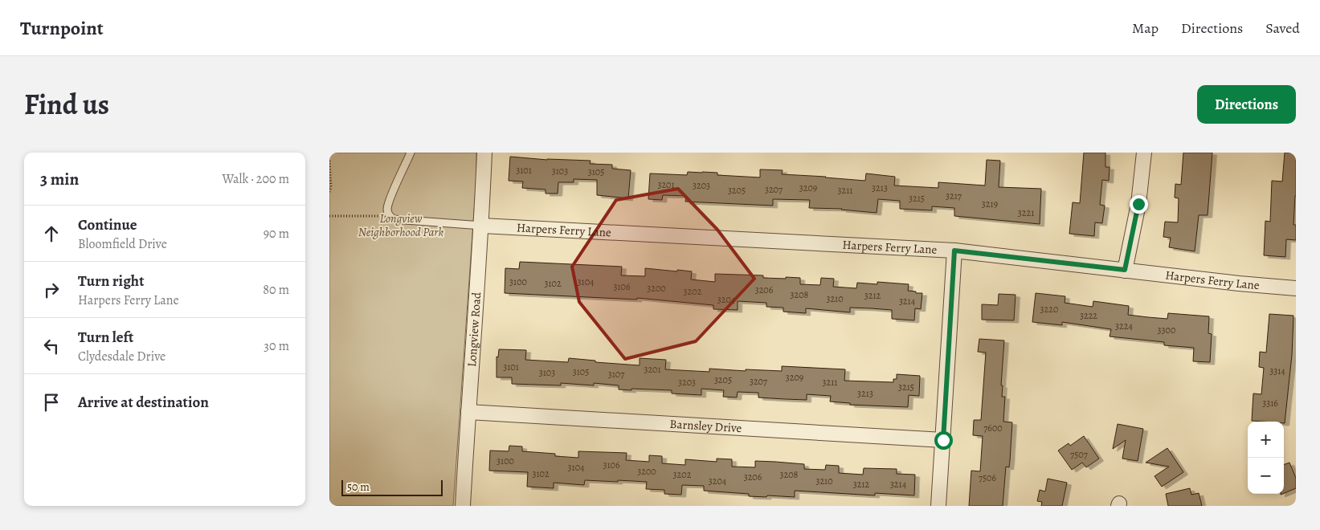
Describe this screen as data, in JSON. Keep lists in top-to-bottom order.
{
  "streets": {
    "street": ["Harpers Ferry Lane", "Longview Road", "Barnsley Drive"]
  },
  "crossings": [
    ["Harpers Ferry Lane", "Longview Road"],
    ["Longview Road", "Barnsley Drive"]
  ],
  "parks": ["Longview Neighborhood Park"],
  "house_numbers": [
    "3101",
    "3103",
    "3105",
    "3201",
    "3203",
    "3209",
    "3213",
    "3207",
    "3205",
    "3211",
    "3217",
    "3215",
    "3219",
    "3221",
    "3100",
    "3104",
    "3102",
    "3106",
    "3200",
    "3206",
    "3202",
    "3208",
    "3212",
    "3210",
    "3204",
    "3214",
    "3220",
    "3222",
    "3224",
    "3300",
    "3101",
    "3201",
    "3314",
    "3105",
    "3103",
    "3107",
    "3209",
    "3205",
    "3207",
    "3203",
    "3211",
    "3215",
    "3213",
    "3316",
    "7600",
    "7507",
    "3100",
    "3106",
    "3104",
    "3200",
    "3102",
    "3202",
    "3208",
    "3206",
    "7506",
    "3204",
    "3210",
    "3212",
    "3214"
  ],
  "scale_bar": "50 m",
  "page": {
    "header": "Turnpoint",
    "nav": ["Map", "Directions", "Saved"],
    "title": "Find us",
    "buttons": "Directions",
    "heading": ["3 min", "Walk · 200 m"],
    "list": [
      ["Continue", "Bloomfield Drive", "90 m"],
      ["Turn right", "Harpers Ferry Lane", "80 m"],
      ["Turn left", "Clydesdale Drive", "30 m"],
      "Arrive at destination"
    ],
    "map_buttons": ["+", "−"],
    "scale": "50 m"
  }
}
